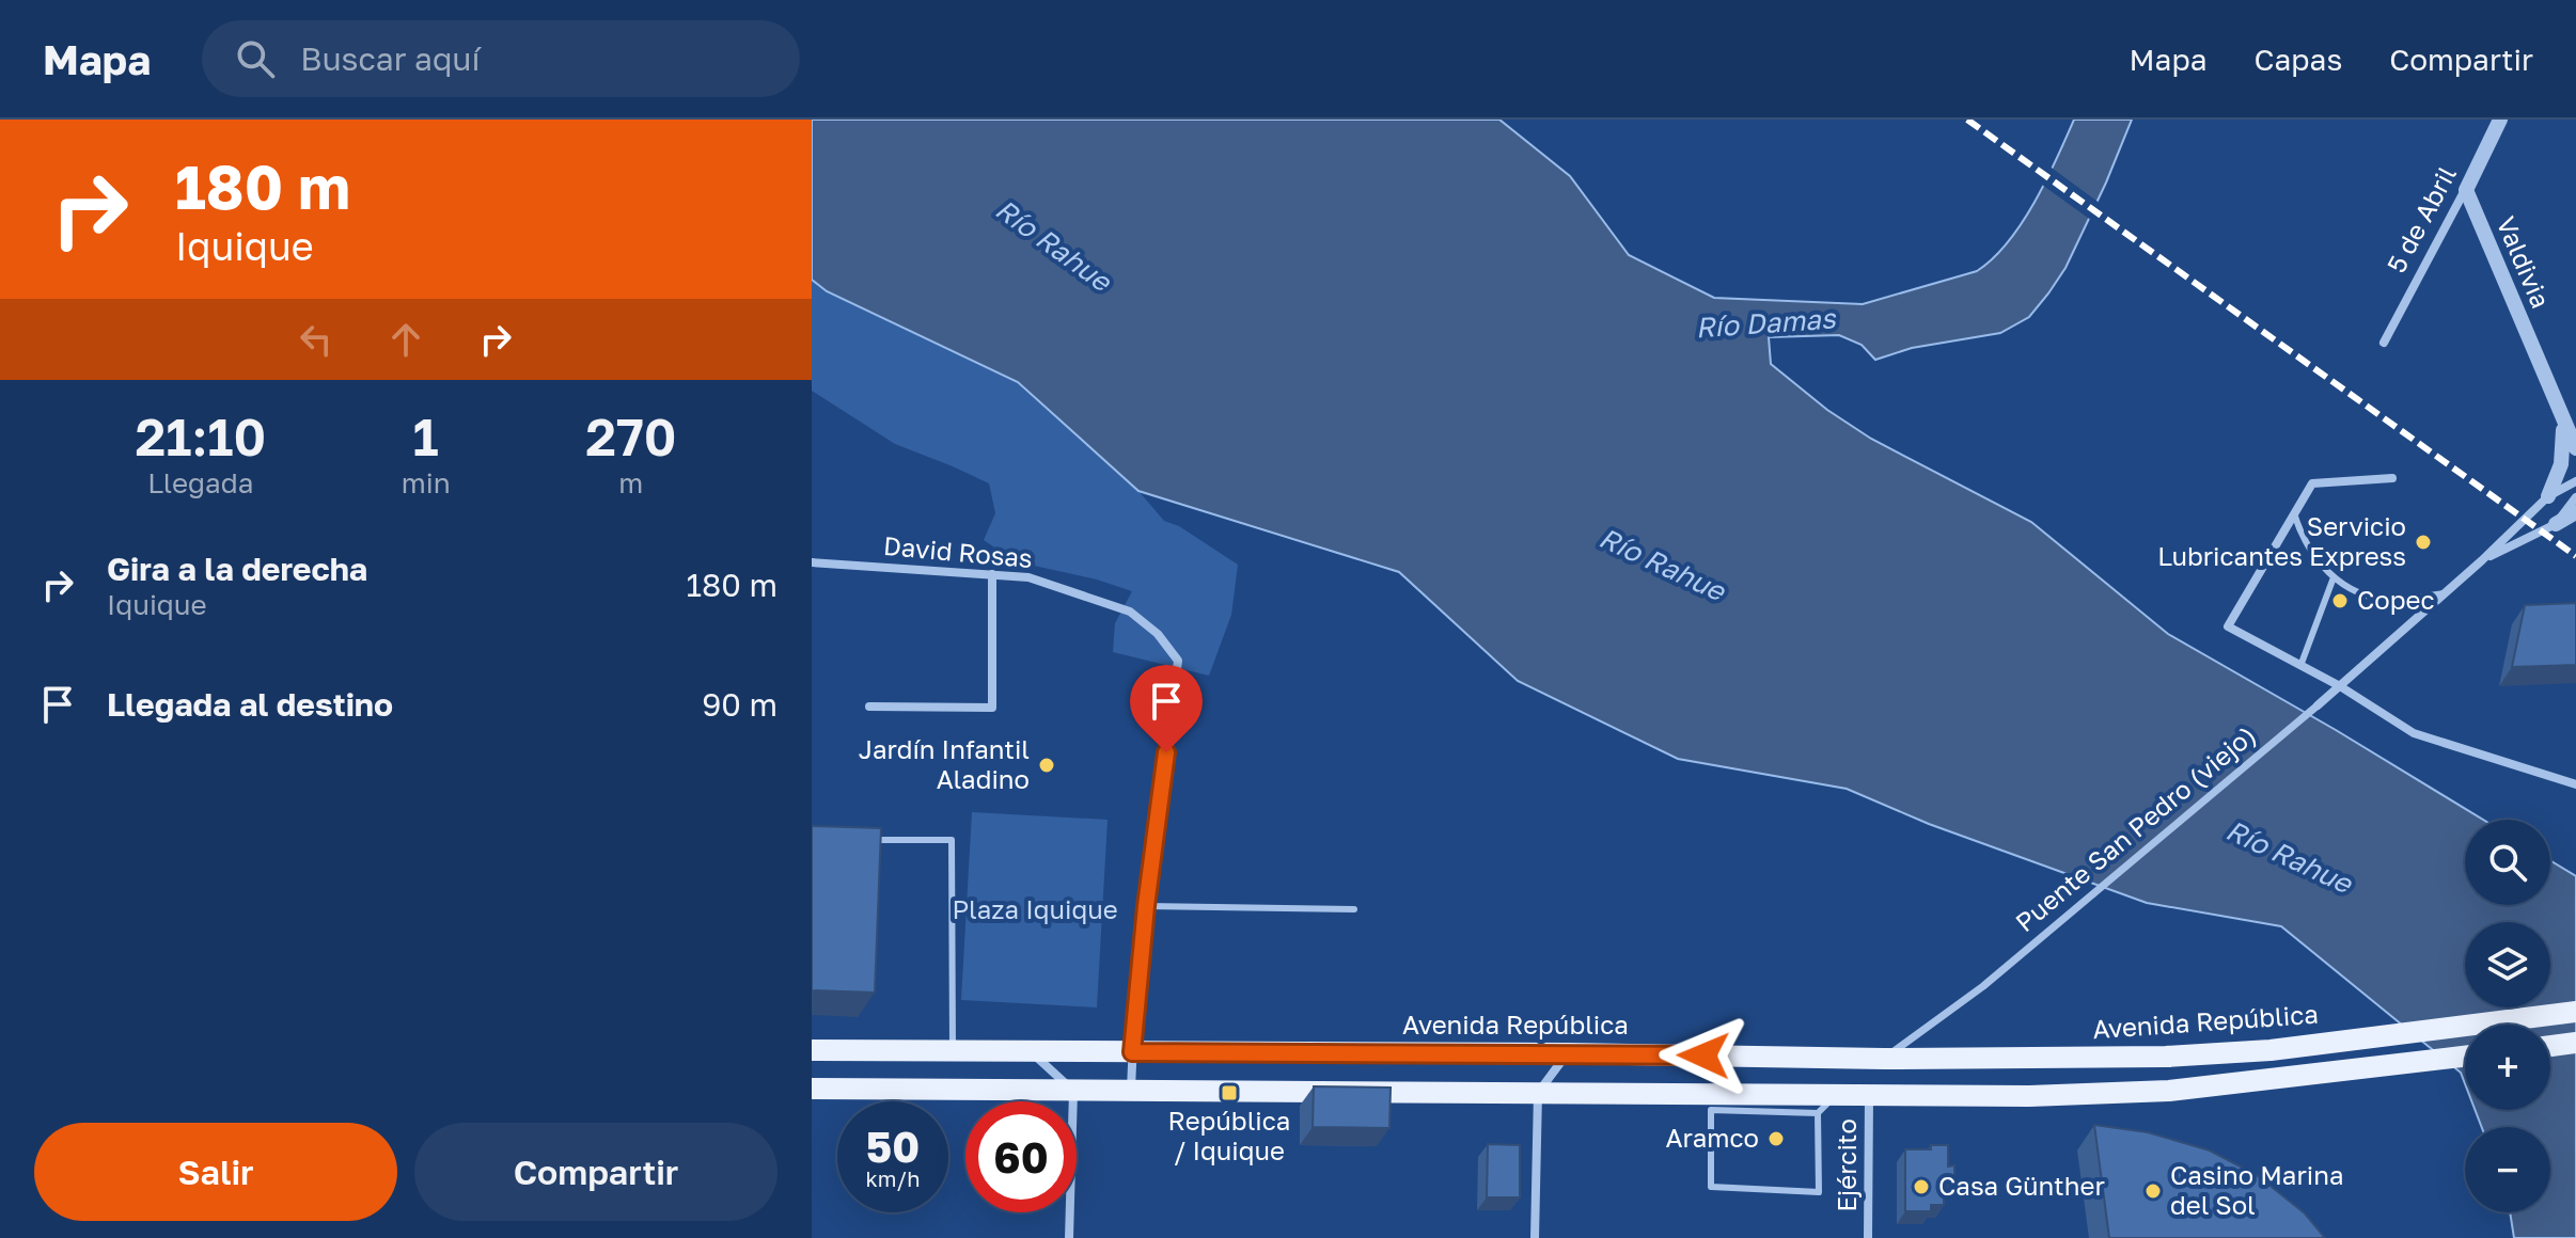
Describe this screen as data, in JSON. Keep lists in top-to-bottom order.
{
  "streets": {
    "main road": ["Avenida República"],
    "street": [
      "5 de Abril",
      "Valdivia",
      "David Rosas",
      "Puente San Pedro (viejo)",
      "Ejército"
    ]
  },
  "crossings": [
    ["5 de Abril", "Valdivia"],
    ["Puente San Pedro (viejo)", "Avenida República"]
  ],
  "water": ["Río Rahue", "Río Damas"],
  "parks": ["Plaza Iquique"],
  "places": {
    "other": [
      "Servicio Lubricantes Express",
      "Copec",
      "Jardín Infantil Aladino",
      "Aramco",
      "Casa Günther",
      "Casino Marina del Sol"
    ],
    "transit": ["República / Iquique"]
  },
  "page": {
    "header": "Mapa",
    "search": "Buscar aquí",
    "nav": ["Mapa", "Capas", "Compartir"],
    "turn": ["180 m", "Iquique"],
    "eta": [
      "21:10",
      "Llegada",
      "1",
      "min",
      "270",
      "m"
    ],
    "list": [
      {
        "name": "Gira a la derecha",
        "note": "Iquique",
        "value": "180 m"
      },
      {
        "name": "Llegada al destino",
        "value": "90 m"
      }
    ],
    "map_buttons": ["+", "−"],
    "speed": "50 km/h",
    "limit": "60",
    "buttons": ["Salir", "Compartir"]
  }
}
